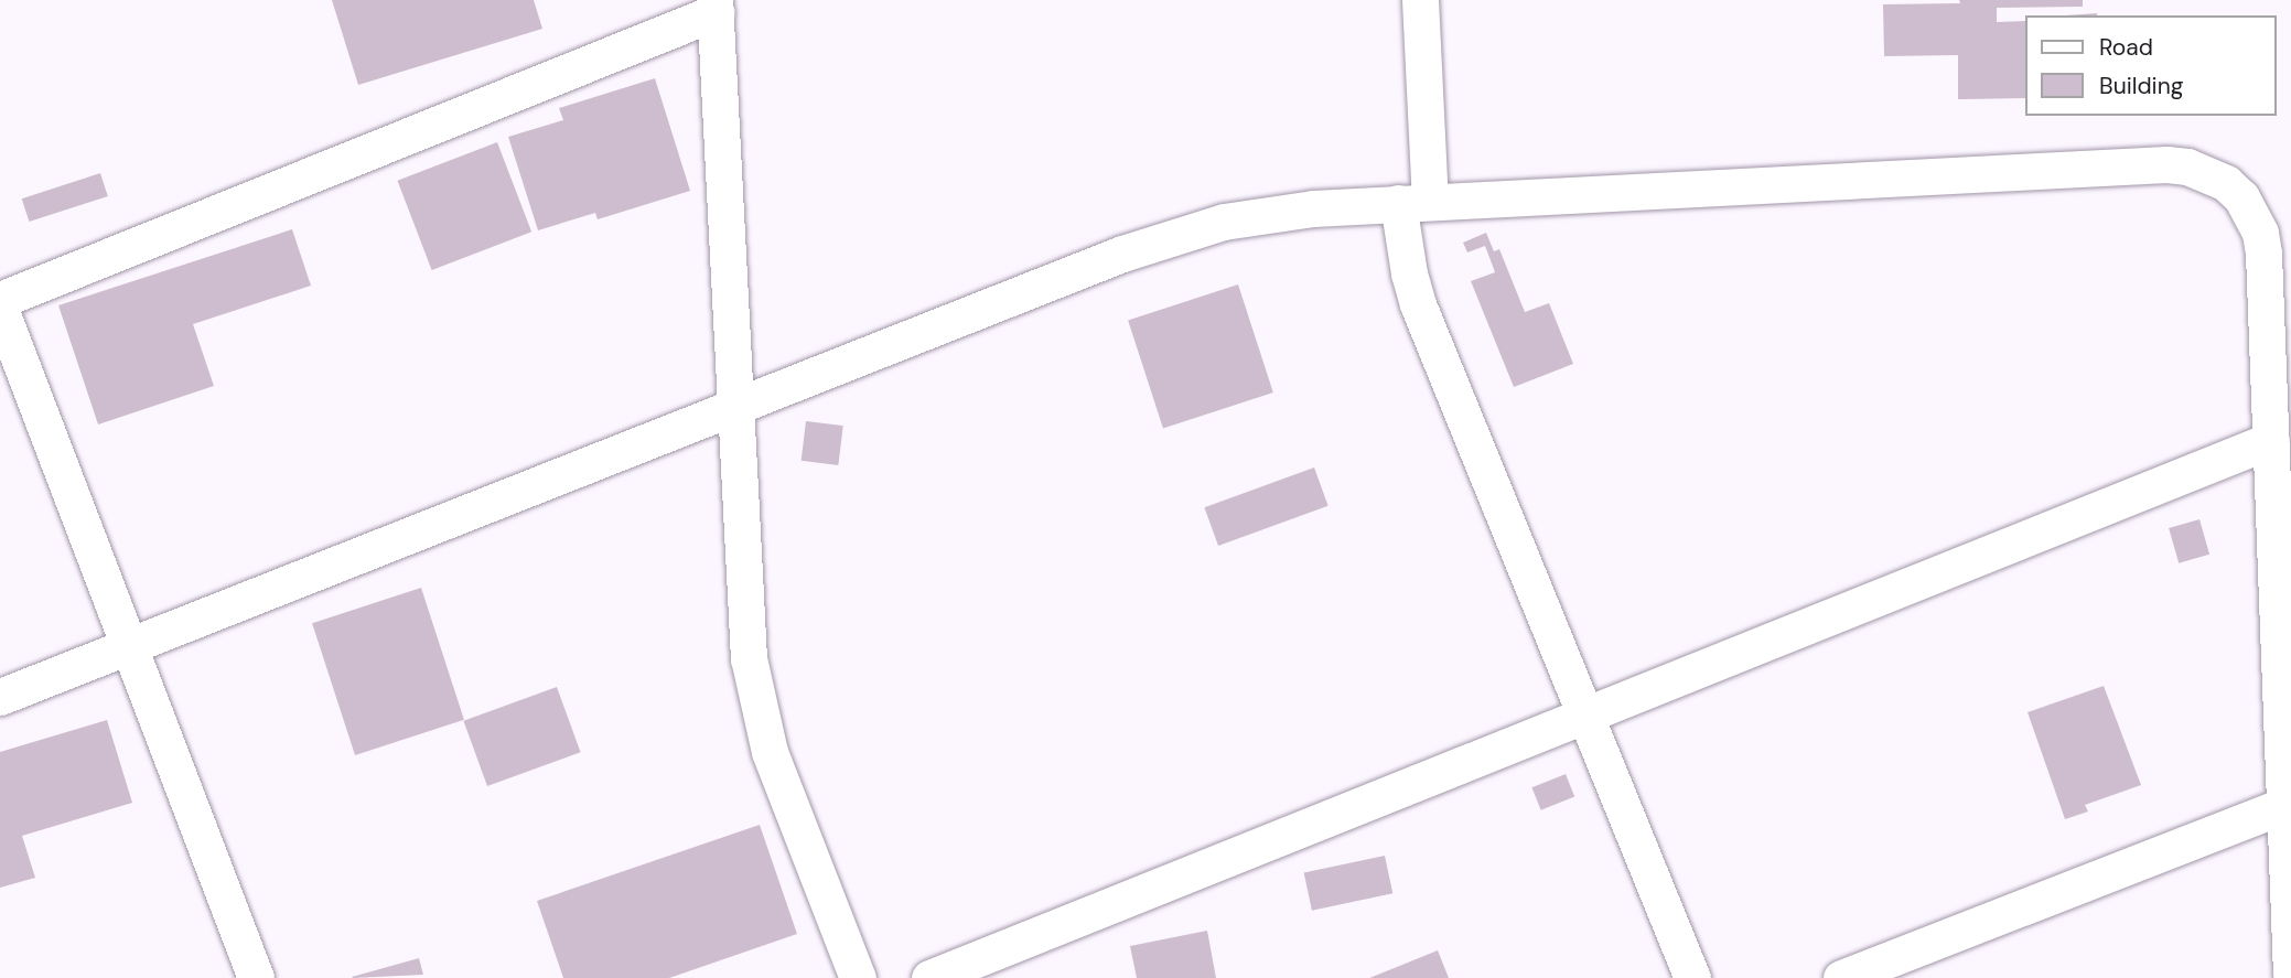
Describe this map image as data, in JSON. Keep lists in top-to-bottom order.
{
  "legend": ["Road", "Building"]
}
